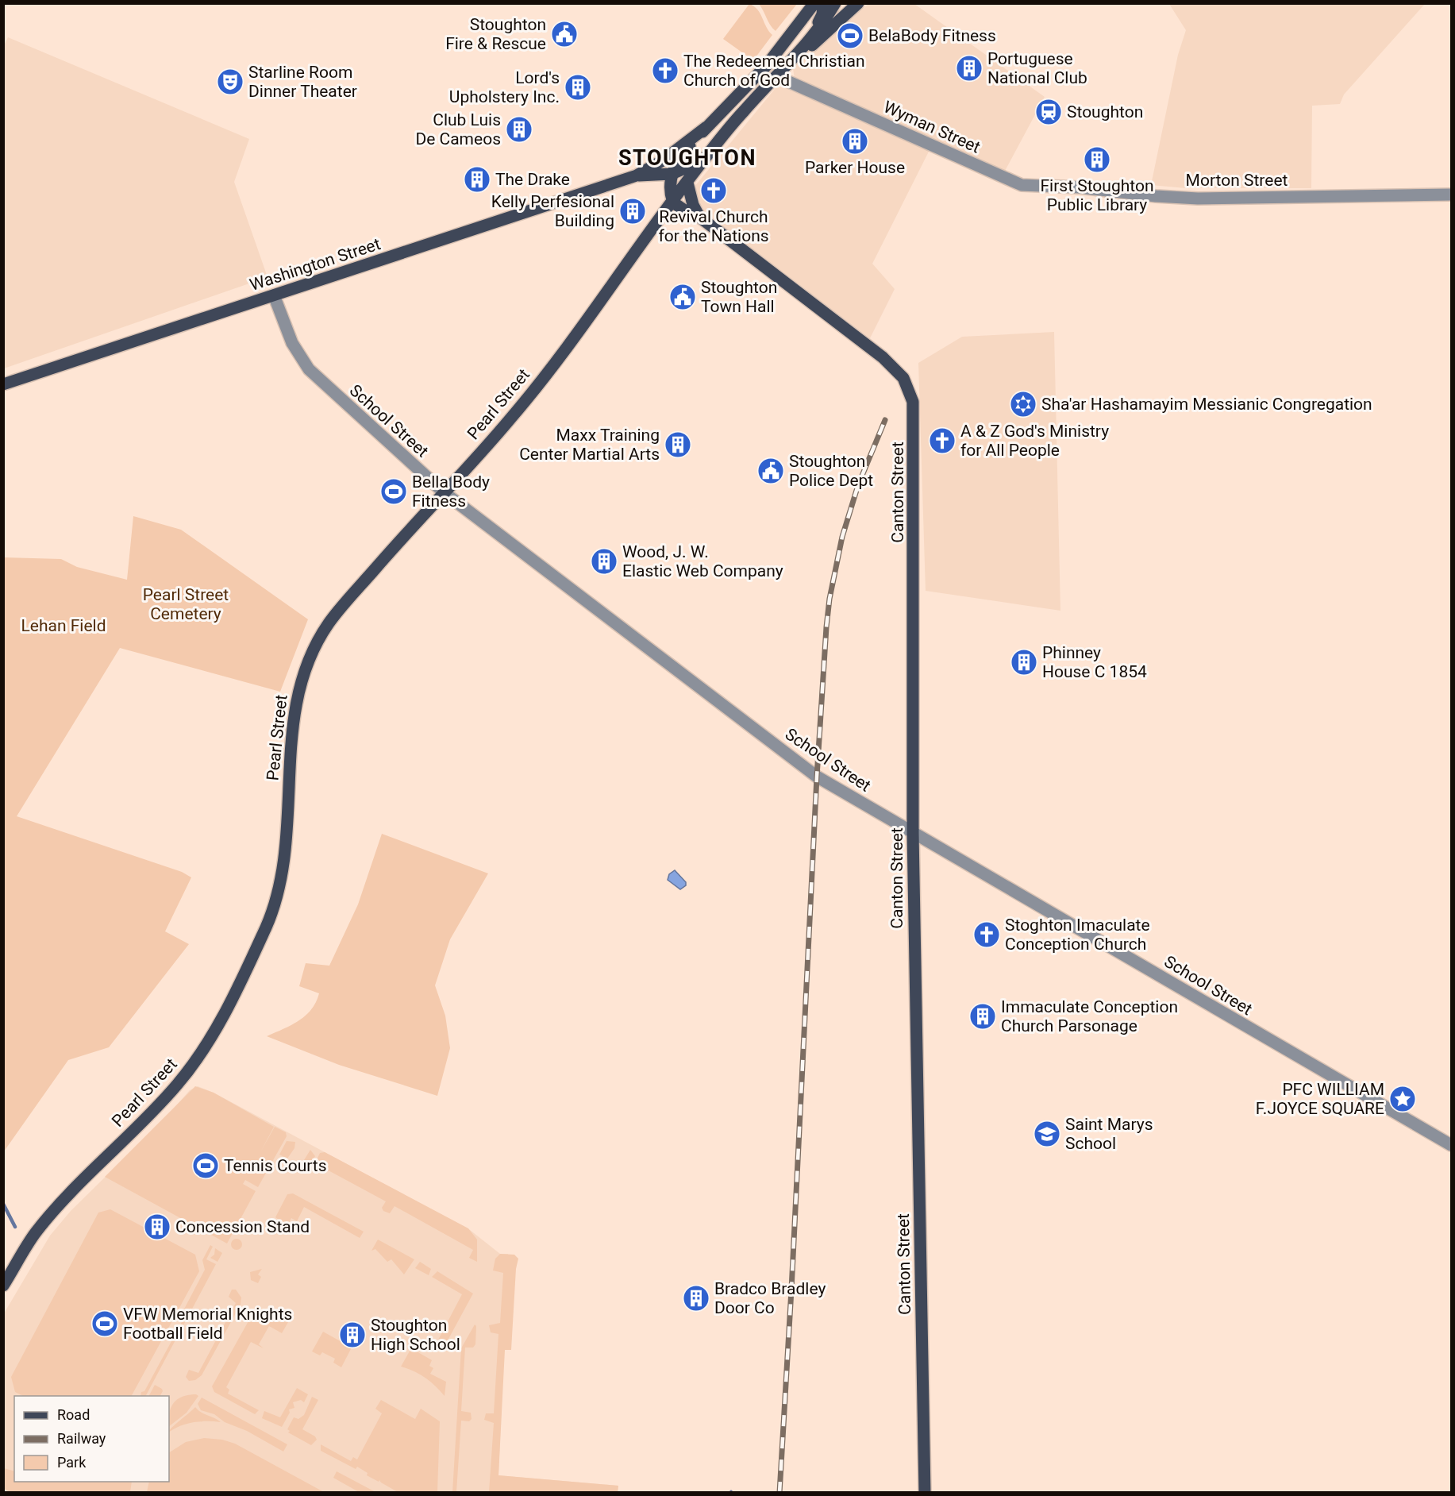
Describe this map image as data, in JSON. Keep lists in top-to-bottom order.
{
  "streets": {
    "main road": ["Washington Street", "Pearl Street", "Canton Street"],
    "street": ["Wyman Street", "Morton Street", "School Street"]
  },
  "crossings": [
    ["Wyman Street", "Morton Street"],
    ["Wyman Street", "Washington Street"],
    ["Washington Street", "Pearl Street"],
    ["Washington Street", "School Street"],
    ["Pearl Street", "School Street"],
    ["Pearl Street", "Canton Street"],
    ["School Street", "Canton Street"]
  ],
  "districts": ["STOUGHTON"],
  "parks": ["Pearl Street Cemetery", "Lehan Field"],
  "places": {
    "public building": ["Stoughton Fire & Rescue", "Stoughton Town Hall", "Stoughton Police Dept"],
    "sports": [
      "BelaBody Fitness",
      "Bella Body Fitness",
      "Tennis Courts",
      "VFW Memorial Knights Football Field"
    ],
    "building": [
      "Portuguese National Club",
      "Lord's Upholstery Inc.",
      "Club Luis De Cameos",
      "Parker House",
      "First Stoughton Public Library",
      "The Drake",
      "Kelly Perfesional Building",
      "Maxx Training Center Martial Arts",
      "Wood, J. W. Elastic Web Company",
      "Phinney House C 1854",
      "Immaculate Conception Church Parsonage",
      "Concession Stand",
      "Bradco Bradley Door Co",
      "Stoughton High School"
    ],
    "church": [
      "The Redeemed Christian Church of God",
      "Revival Church for the Nations",
      "A & Z God's Ministry for All People",
      "Stoghton Imaculate Conception Church"
    ],
    "theatre": ["Starline Room Dinner Theater"],
    "station": ["Stoughton"],
    "synagogue": ["Sha'ar Hashamayim Messianic Congregation"],
    "place": ["PFC WILLIAM F.JOYCE SQUARE"],
    "school or university": ["Saint Marys School"]
  },
  "legend": ["Road", "Railway", "Park"]
}
